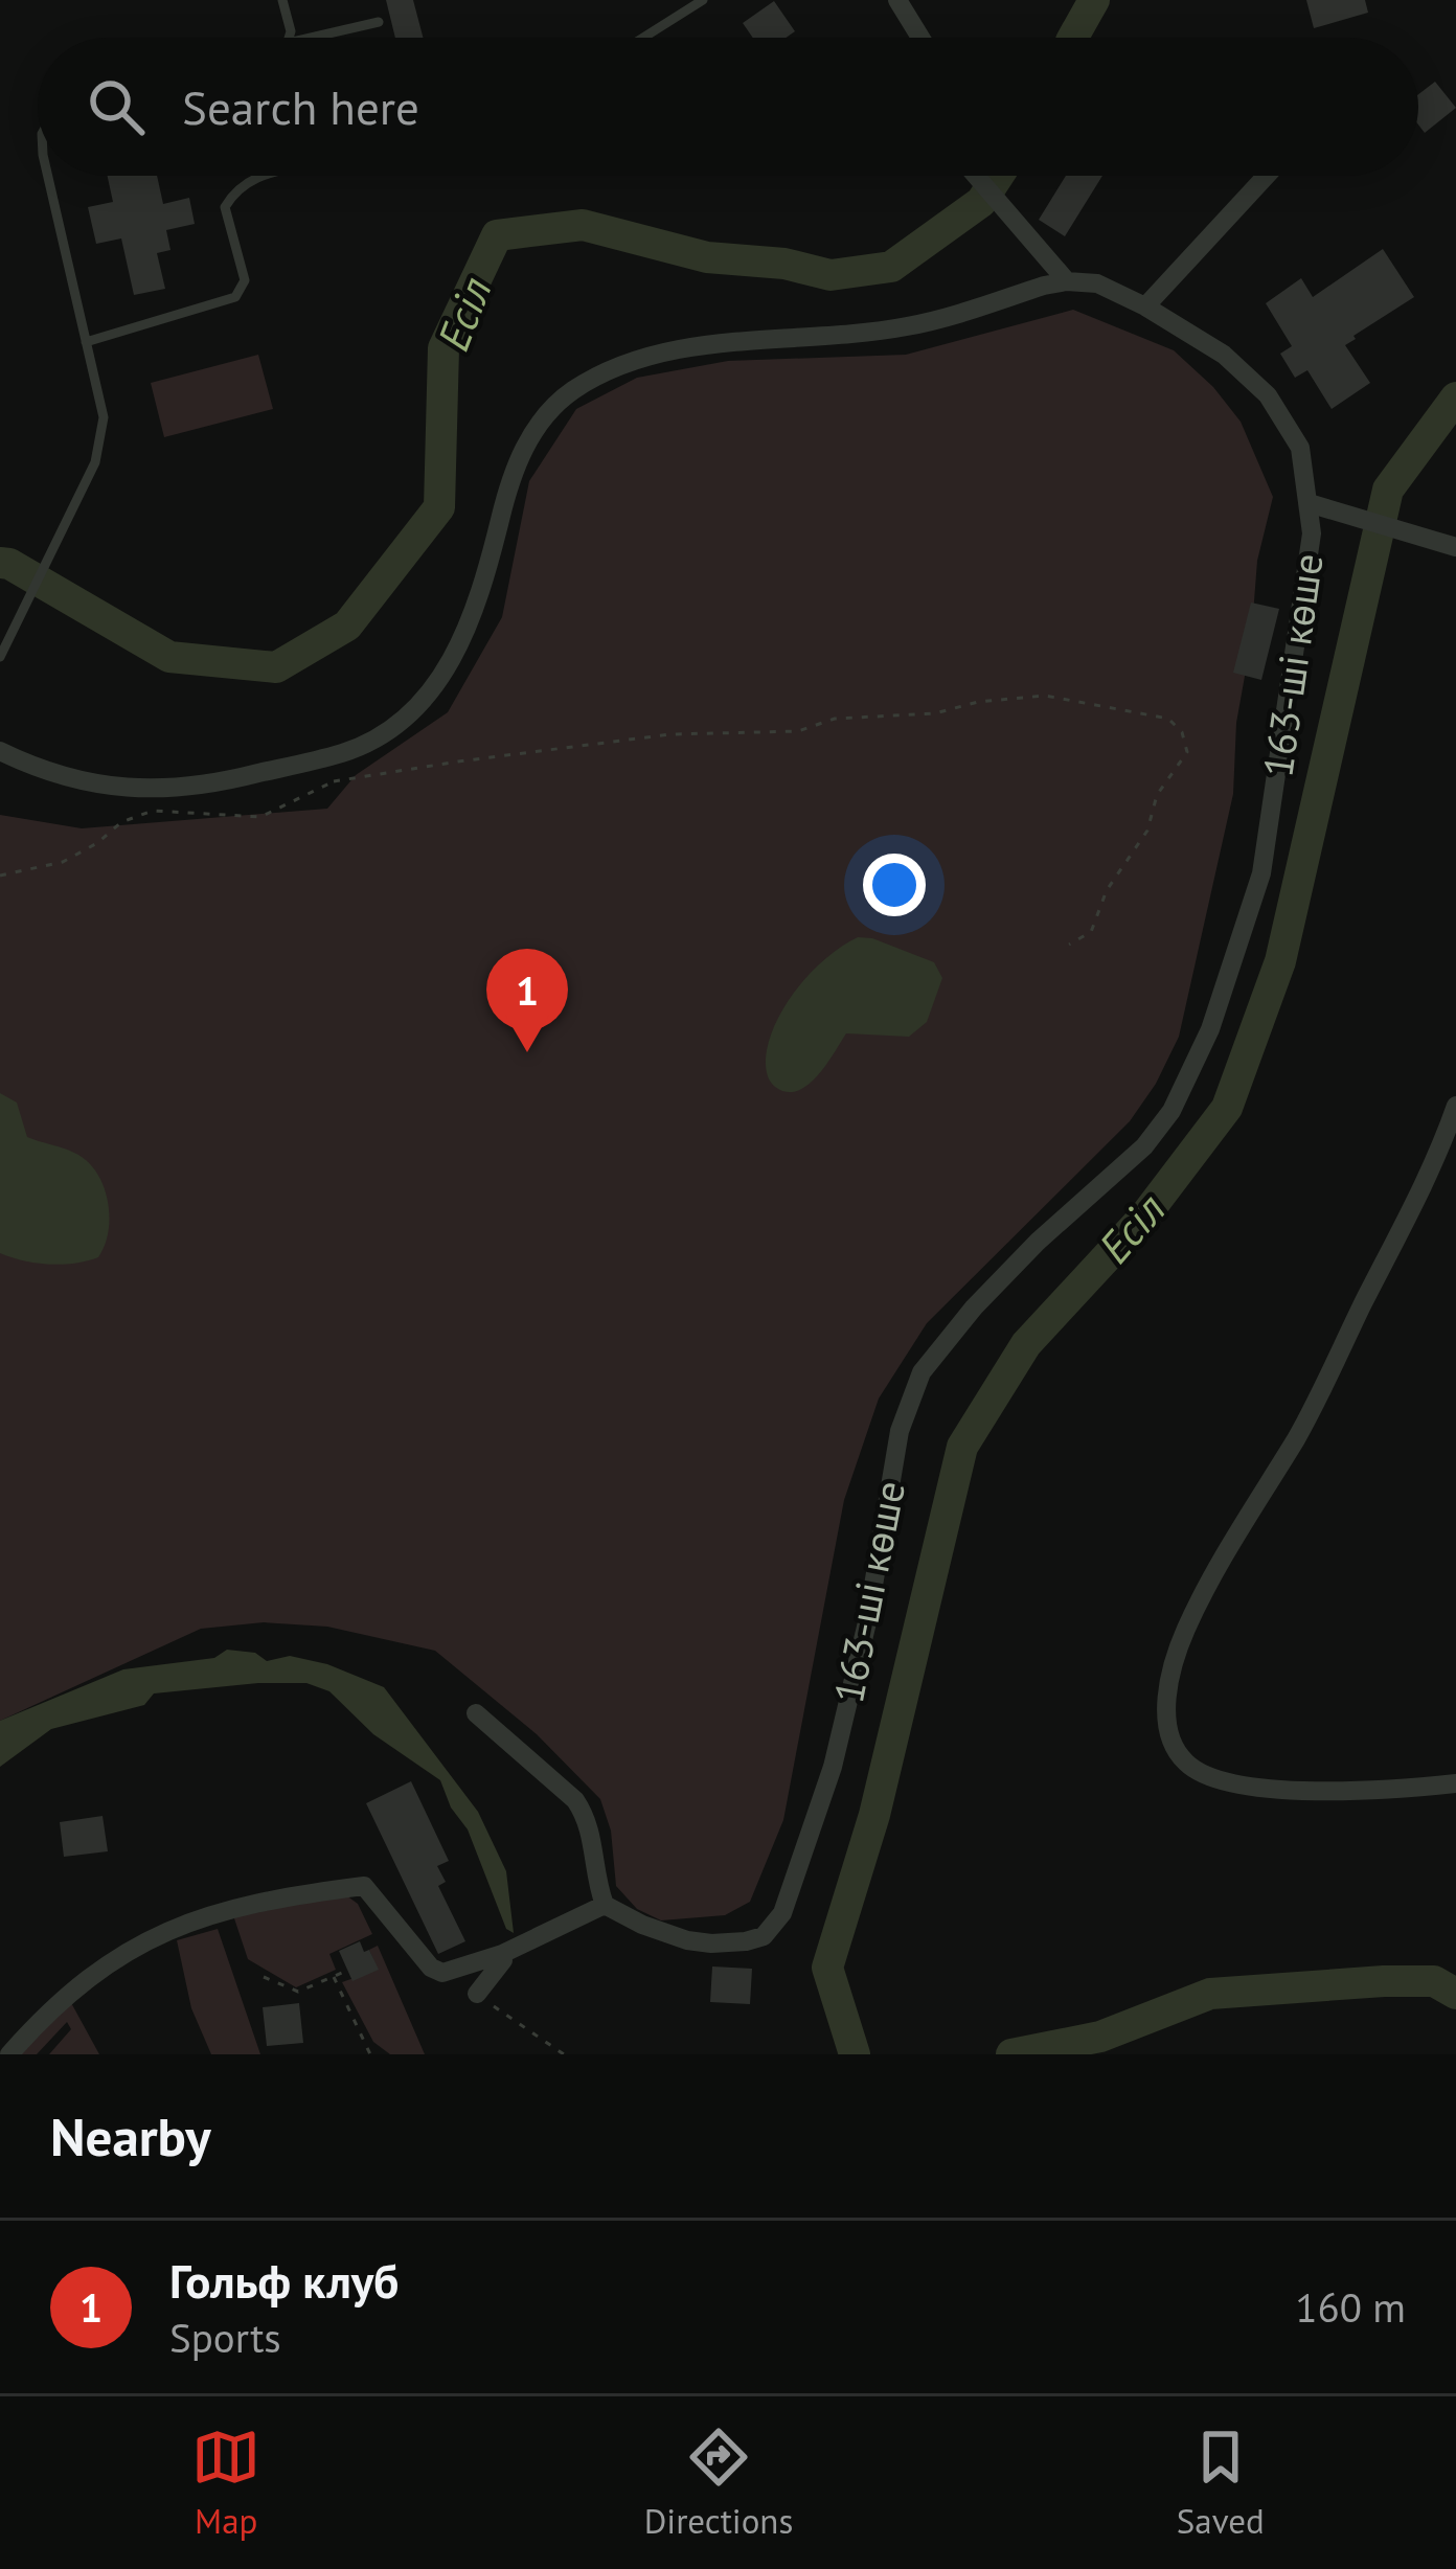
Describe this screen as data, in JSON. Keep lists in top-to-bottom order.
{
  "streets": {
    "street": ["163-ші көше"]
  },
  "water": ["Есіл"],
  "page": {
    "search": "Search here",
    "pins": "1",
    "heading": "Nearby",
    "list": [
      {
        "mark": "1",
        "name": "Гольф клуб",
        "note": "Sports",
        "value": "160 m"
      }
    ],
    "nav": ["Map", "Directions", "Saved"]
  }
}
